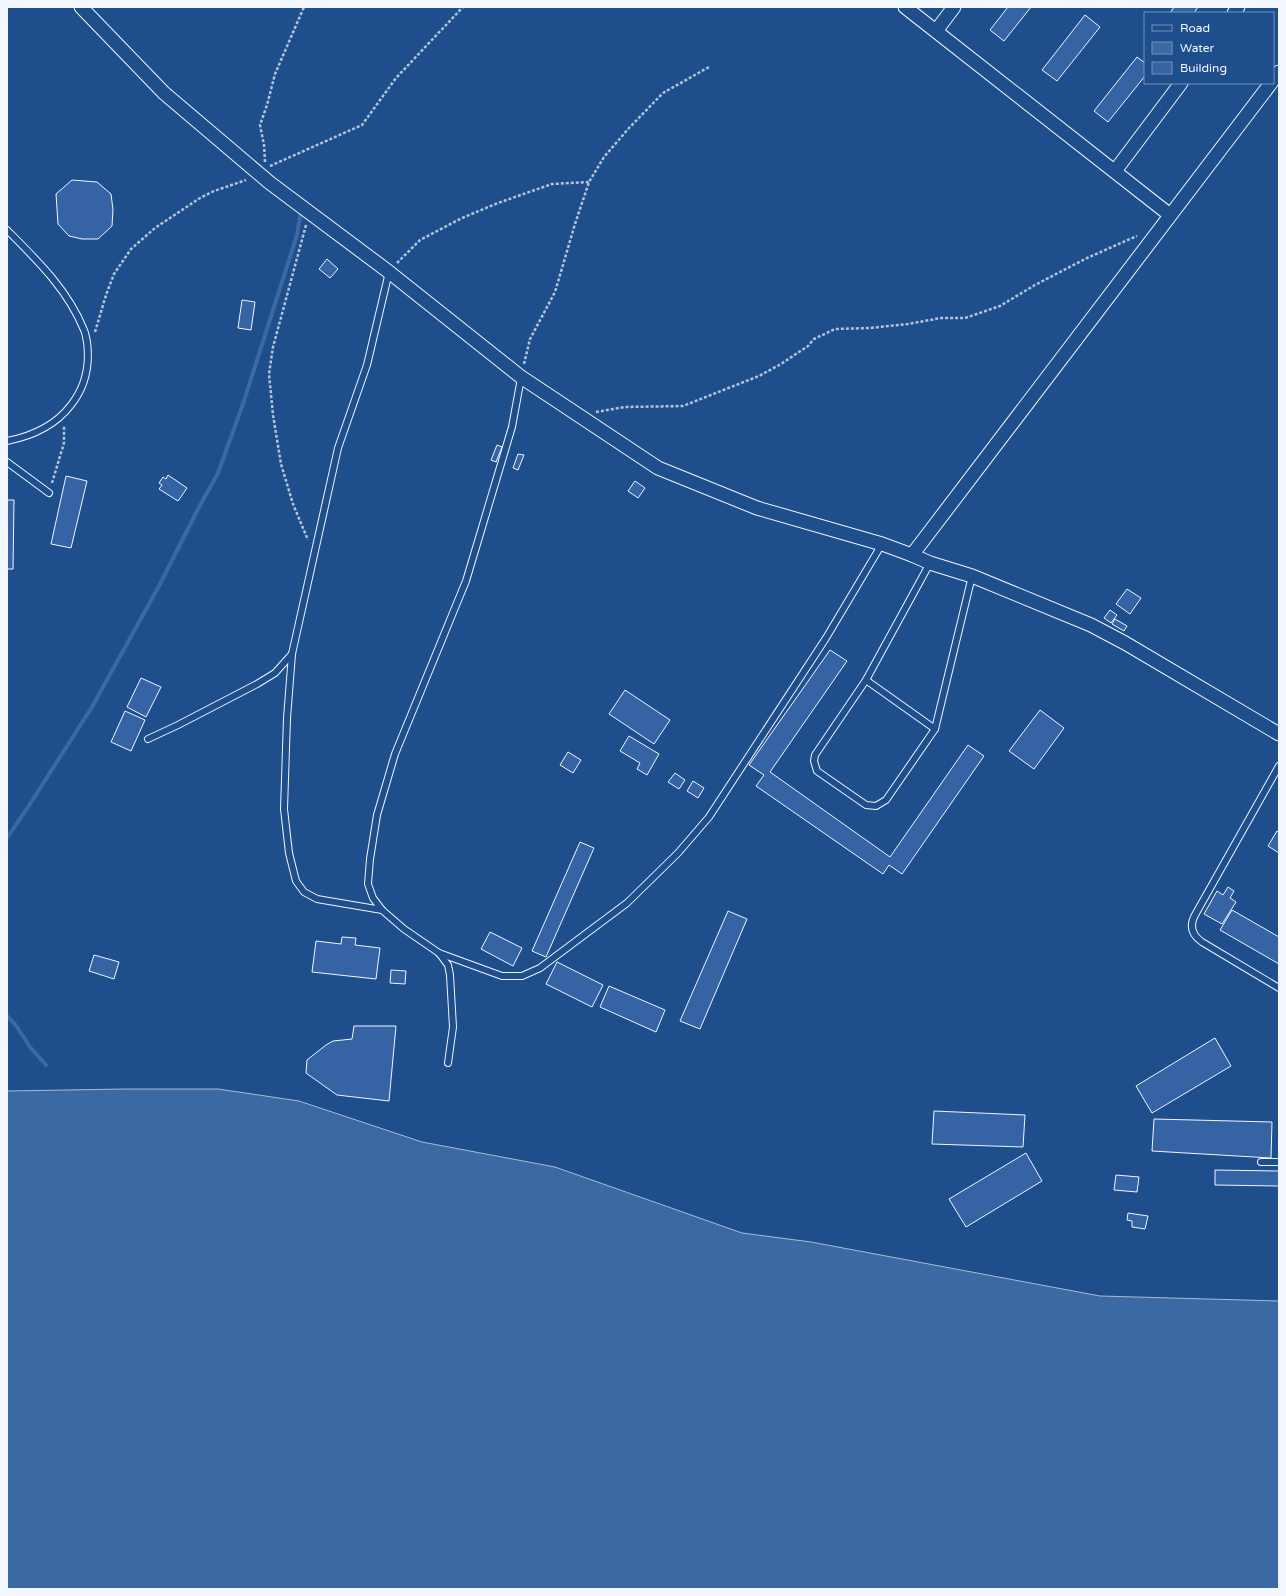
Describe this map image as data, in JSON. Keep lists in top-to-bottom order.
{
  "legend": ["Road", "Water", "Building"]
}
